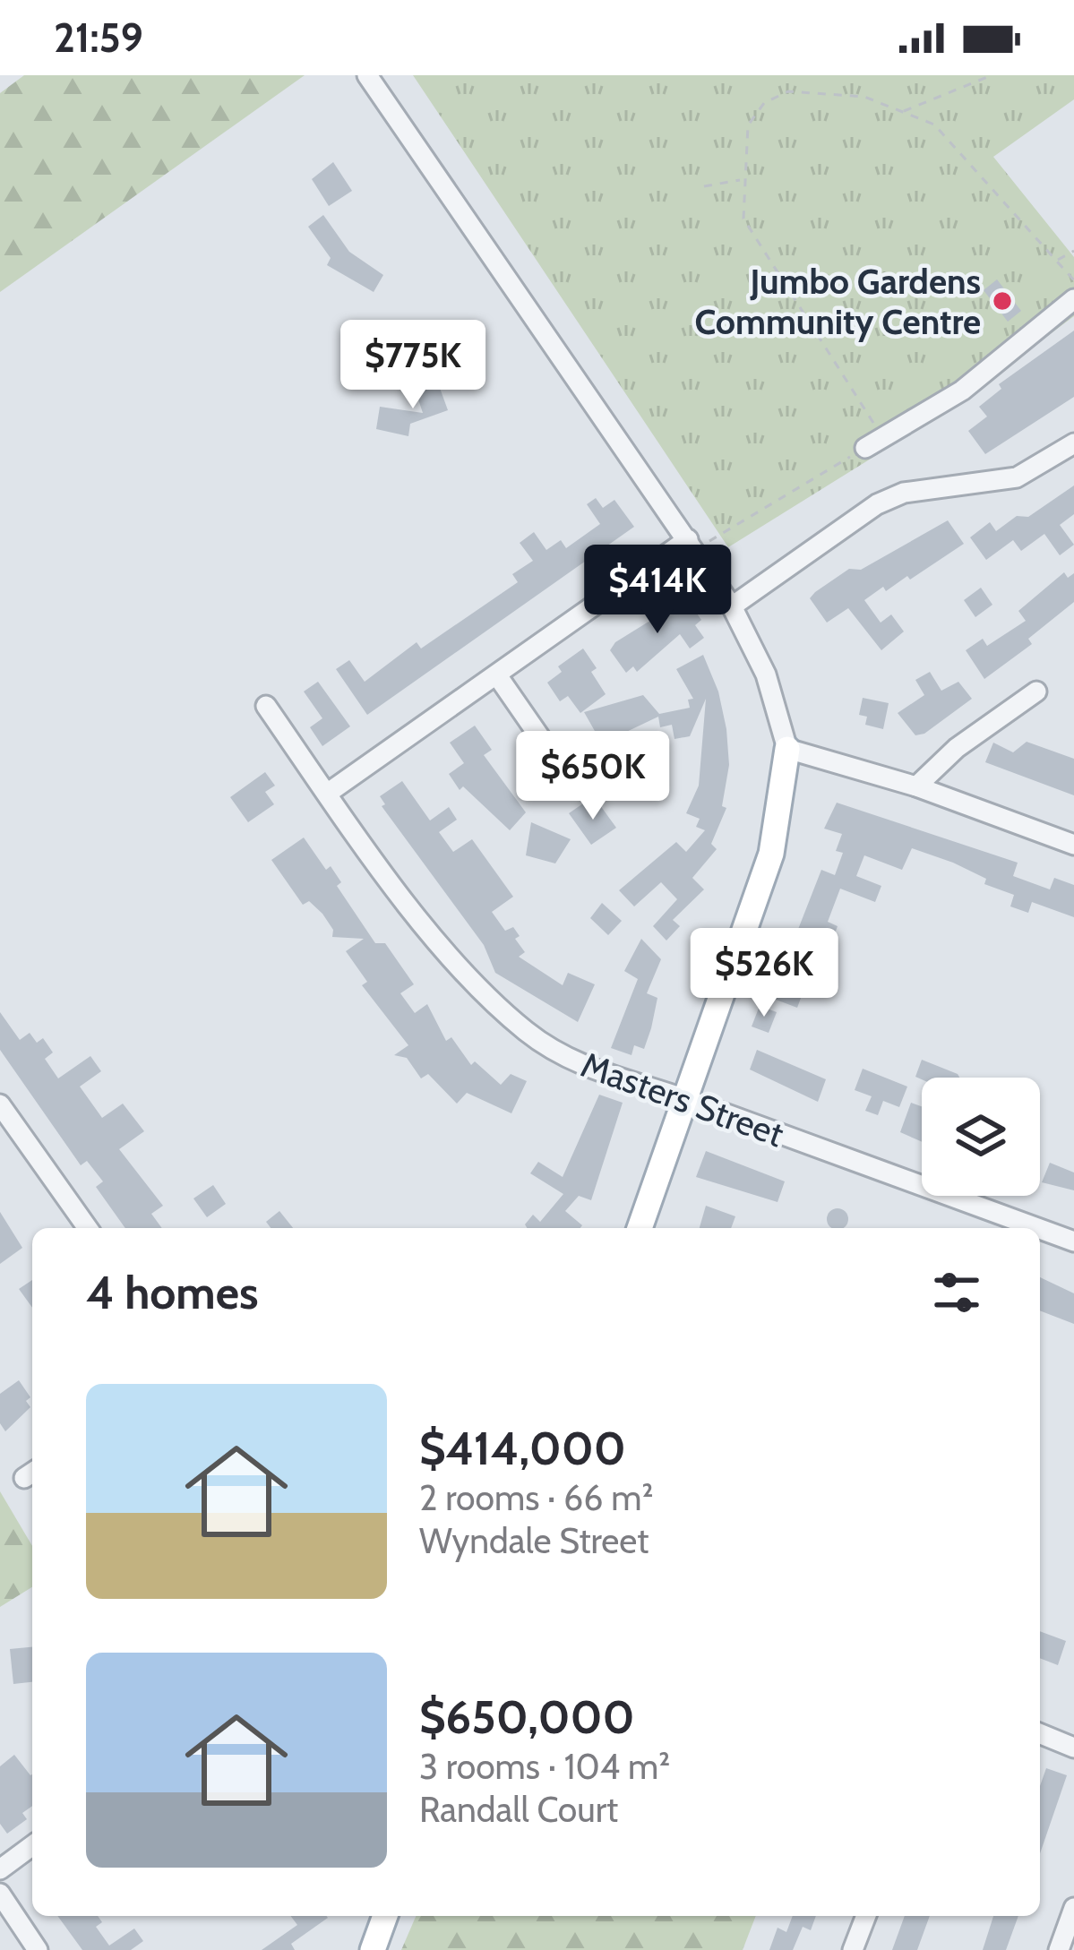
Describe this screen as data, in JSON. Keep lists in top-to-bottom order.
{
  "streets": {
    "street": ["Masters Street"]
  },
  "places": ["Jumbo Gardens Community Centre"],
  "page": {
    "status": "21:59",
    "price": [
      "$775K",
      "$414K",
      "$650K",
      "$526K"
    ],
    "heading": "4 homes",
    "list": [
      {
        "name": "$414,000",
        "note": "2 rooms · 66 m² · Wyndale Street"
      },
      {
        "name": "$650,000",
        "note": "3 rooms · 104 m² · Randall Court"
      }
    ]
  }
}
